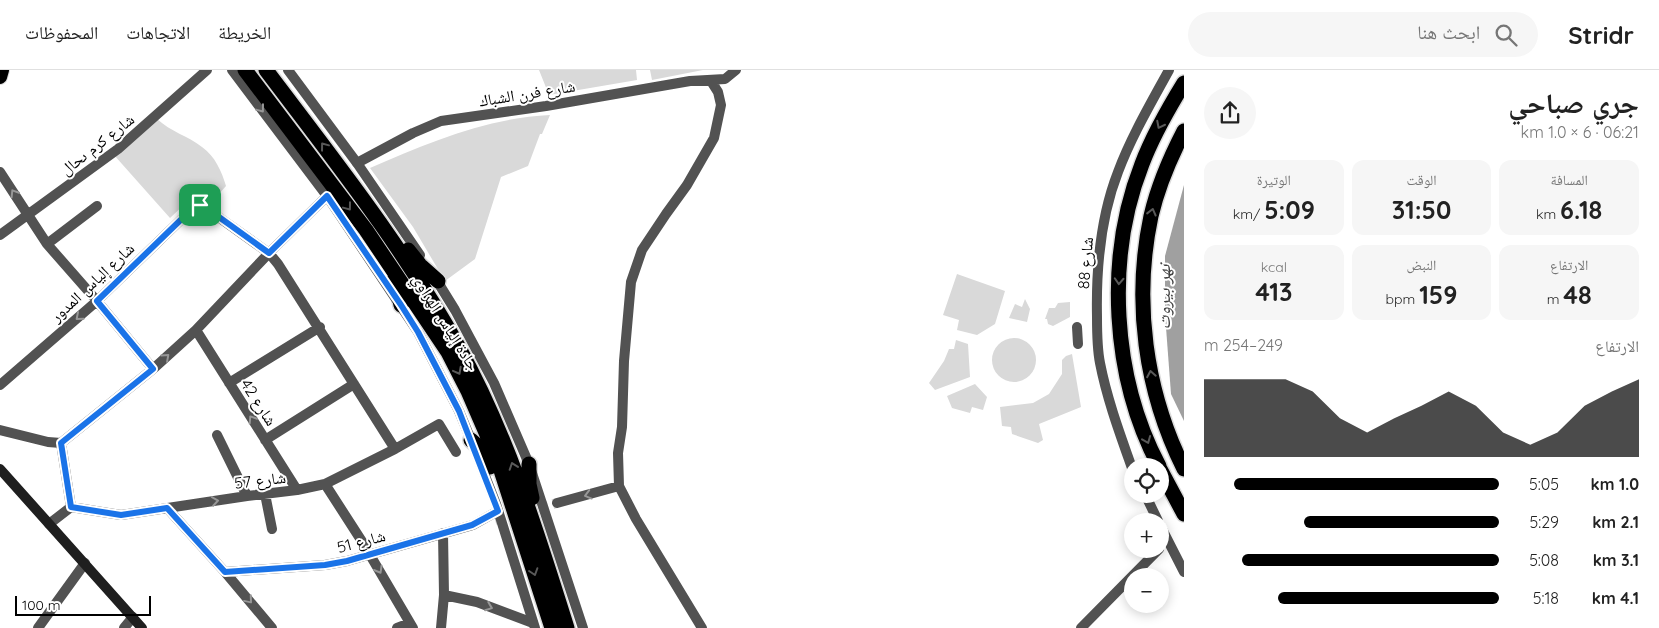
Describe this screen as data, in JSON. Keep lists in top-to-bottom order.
{
  "streets": {
    "highway": ["جادة إلياس الهراوي"],
    "street": [
      "شارع فرن الشباك",
      "شارع كرم ىحال",
      "شارع 88",
      "شارع إلياس المدور",
      "شارع 42",
      "شارع 57",
      "شارع 51"
    ]
  },
  "crossings": [
    ["شارع فرن الشباك", "جادة إلياس الهراوي"],
    ["شارع 42", "شارع 57"]
  ],
  "water": ["نهر بيروت"],
  "scale_bar": "100 m",
  "page": {
    "header": "Stridr",
    "search": "ابحث هنا",
    "nav": ["الخريطة", "الاتجاهات", "المحفوظات"],
    "heading": ["جري صباحي", "06:21 · 6 × 1.0 km"],
    "stats": [
      ["المسافة", "6.18 km"],
      ["الوقت", "31:50"],
      ["الوتيرة", "5:09 /km"],
      ["الارتفاع", "48 m"],
      ["النبض", "159 bpm"],
      ["kcal", "413"]
    ],
    "chart": ["الارتفاع", "249–254 m"],
    "map_buttons": ["+", "−"],
    "list": [
      {
        "name": "1.0 km",
        "note": "5:05"
      },
      {
        "name": "2.1 km",
        "note": "5:29"
      },
      {
        "name": "3.1 km",
        "note": "5:08"
      },
      {
        "name": "4.1 km",
        "note": "5:18"
      }
    ],
    "scale": "100 m"
  }
}
